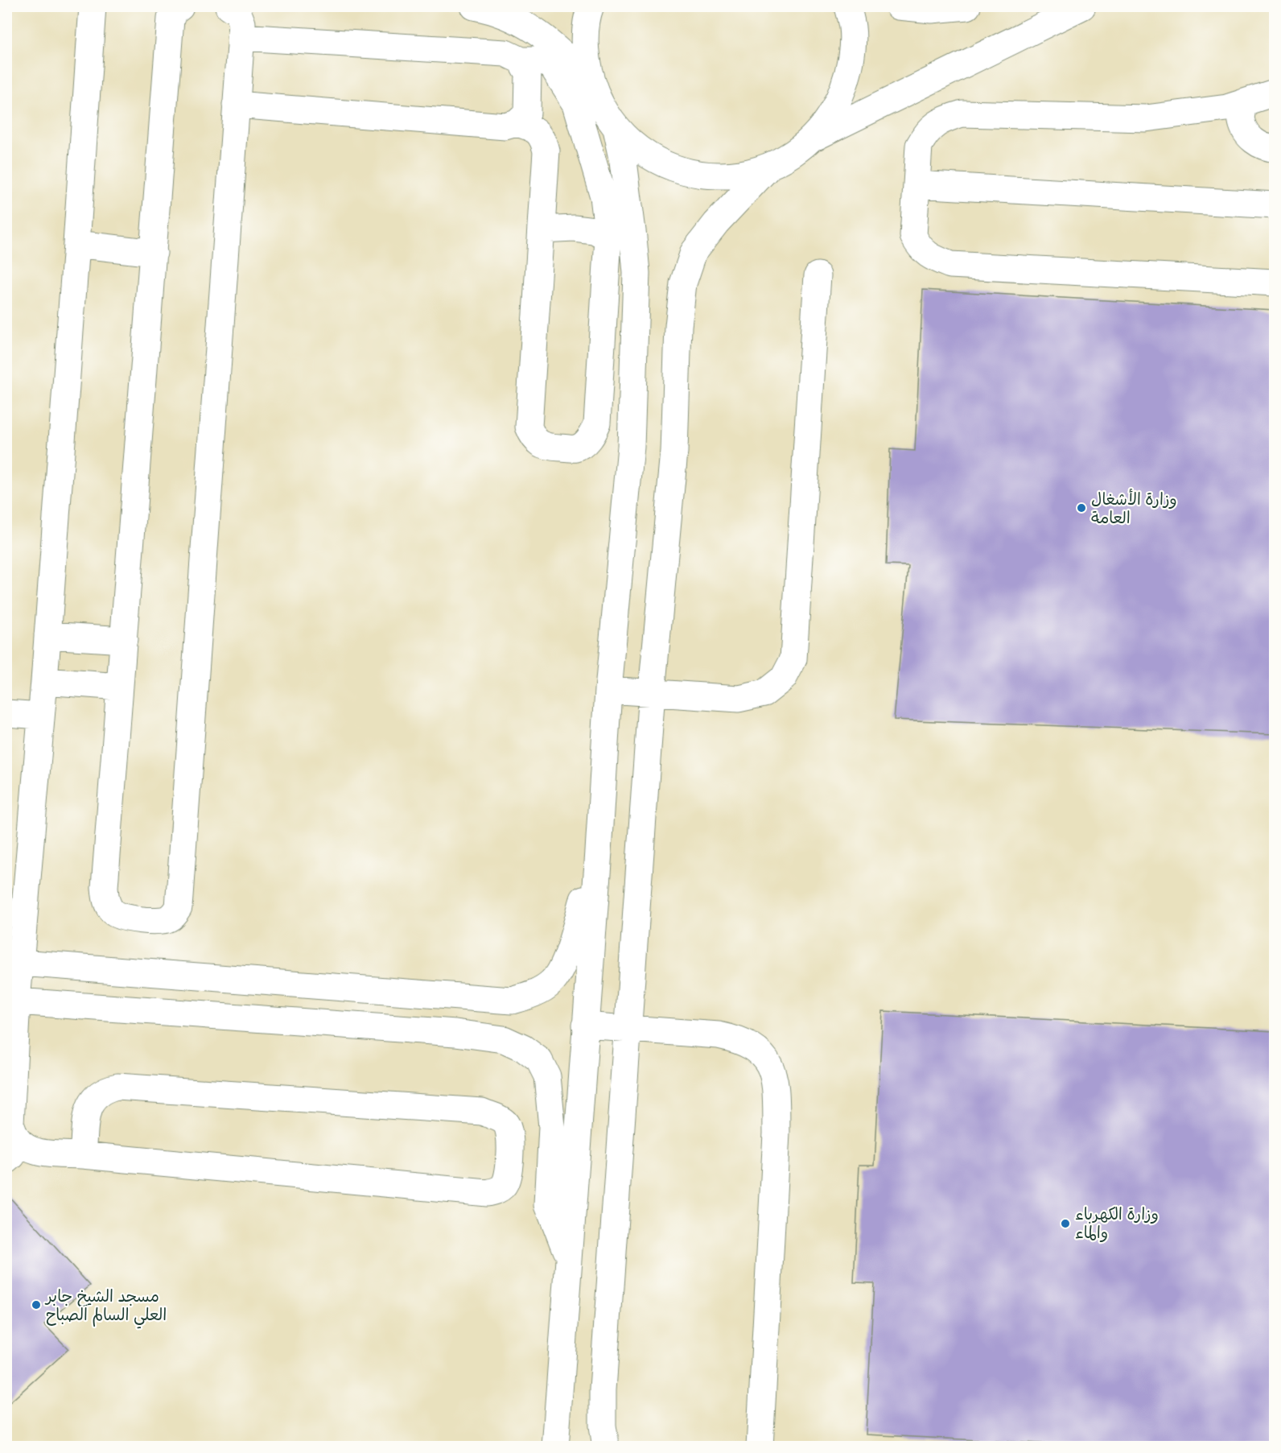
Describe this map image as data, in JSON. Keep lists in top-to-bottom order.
{
  "places": ["وزارة الأشغال العامة", "وزارة الكهرباء والماء", "مسجد الشيخ جابر العلي السالم الصباح"]
}
